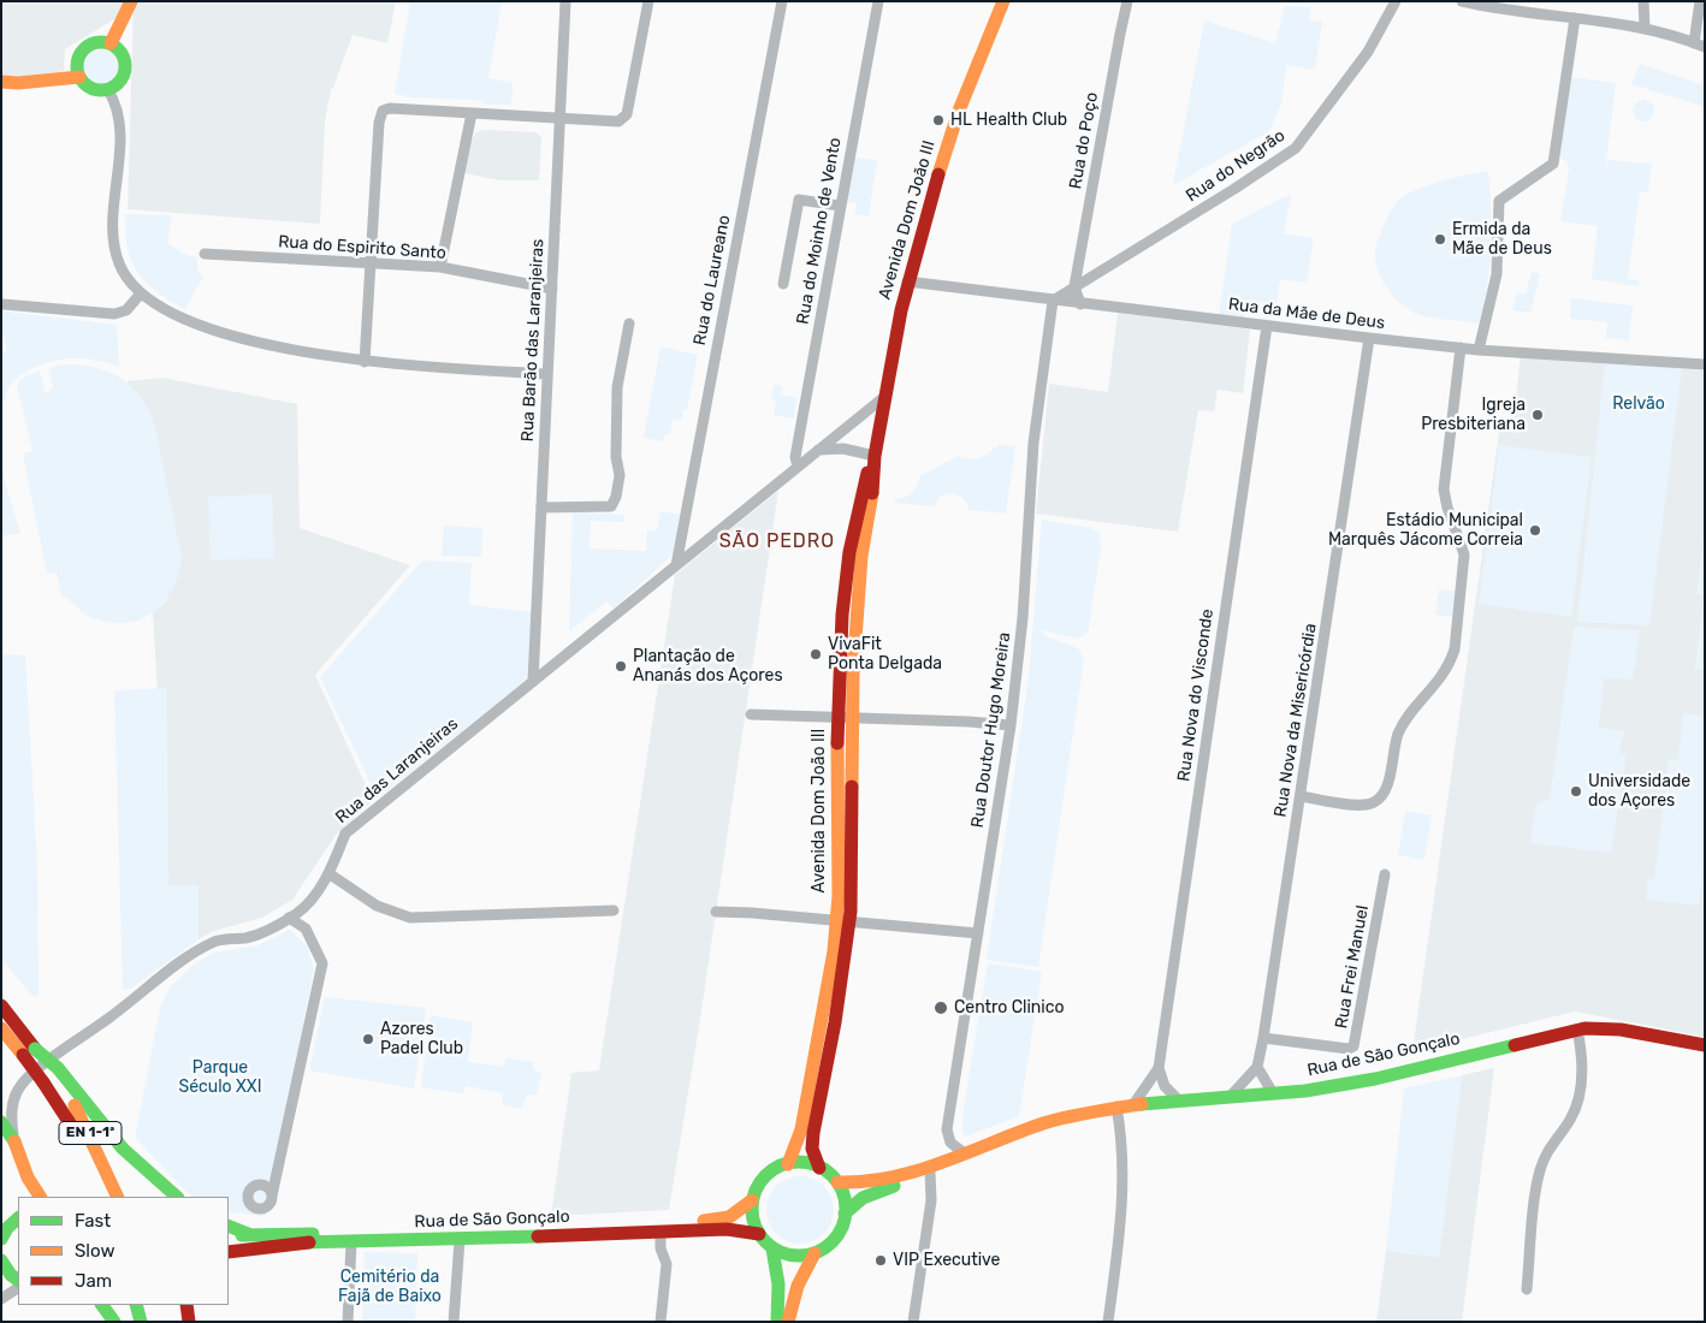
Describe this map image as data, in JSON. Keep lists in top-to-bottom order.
{
  "streets": {
    "main road": [
      "Avenida Dom João III",
      "Rua das Laranjeiras",
      "Rua de São Gonçalo",
      "EN 1-1ª"
    ],
    "street": [
      "Rua do Poço",
      "Rua do Negrão",
      "Rua do Moinho de Vento",
      "Rua do Espirito Santo",
      "Rua do Laureano",
      "Rua da Mãe de Deus",
      "Rua Barão das Laranjeiras",
      "Rua Nova do Visconde",
      "Rua Nova da Misericórdia",
      "Rua Doutor Hugo Moreira",
      "Rua Frei Manuel"
    ]
  },
  "crossings": [
    ["Rua do Poço", "Rua do Negrão"],
    ["Rua do Negrão", "Rua da Mãe de Deus"],
    ["Rua do Negrão", "Rua Doutor Hugo Moreira"],
    ["Avenida Dom João III", "Rua da Mãe de Deus"],
    ["Avenida Dom João III", "Rua das Laranjeiras"],
    ["Avenida Dom João III", "Rua de São Gonçalo"],
    ["Rua do Moinho de Vento", "Rua das Laranjeiras"],
    ["Rua do Espirito Santo", "Rua Barão das Laranjeiras"],
    ["Rua do Laureano", "Rua das Laranjeiras"],
    ["Rua da Mãe de Deus", "Rua Nova do Visconde"],
    ["Rua da Mãe de Deus", "Rua Nova da Misericórdia"],
    ["Rua da Mãe de Deus", "Rua Doutor Hugo Moreira"],
    ["Rua Barão das Laranjeiras", "Rua das Laranjeiras"],
    ["Rua Nova do Visconde", "Rua de São Gonçalo"],
    ["Rua Nova da Misericórdia", "Rua Frei Manuel"],
    ["Rua Doutor Hugo Moreira", "Rua de São Gonçalo"]
  ],
  "districts": ["SÃO PEDRO"],
  "parks": ["Relvão", "Parque Século XXI", "Cemitério da Fajã de Baixo"],
  "places": [
    "HL Health Club",
    "Ermida da Mãe de Deus",
    "Igreja Presbiteriana",
    "Estádio Municipal Marquês Jácome Correia",
    "VivaFit Ponta Delgada",
    "Plantação de Ananás dos Açores",
    "Universidade dos Açores",
    "Centro Clinico",
    "Azores Padel Club",
    "VIP Executive"
  ],
  "legend": ["Fast", "Slow", "Jam"]
}
